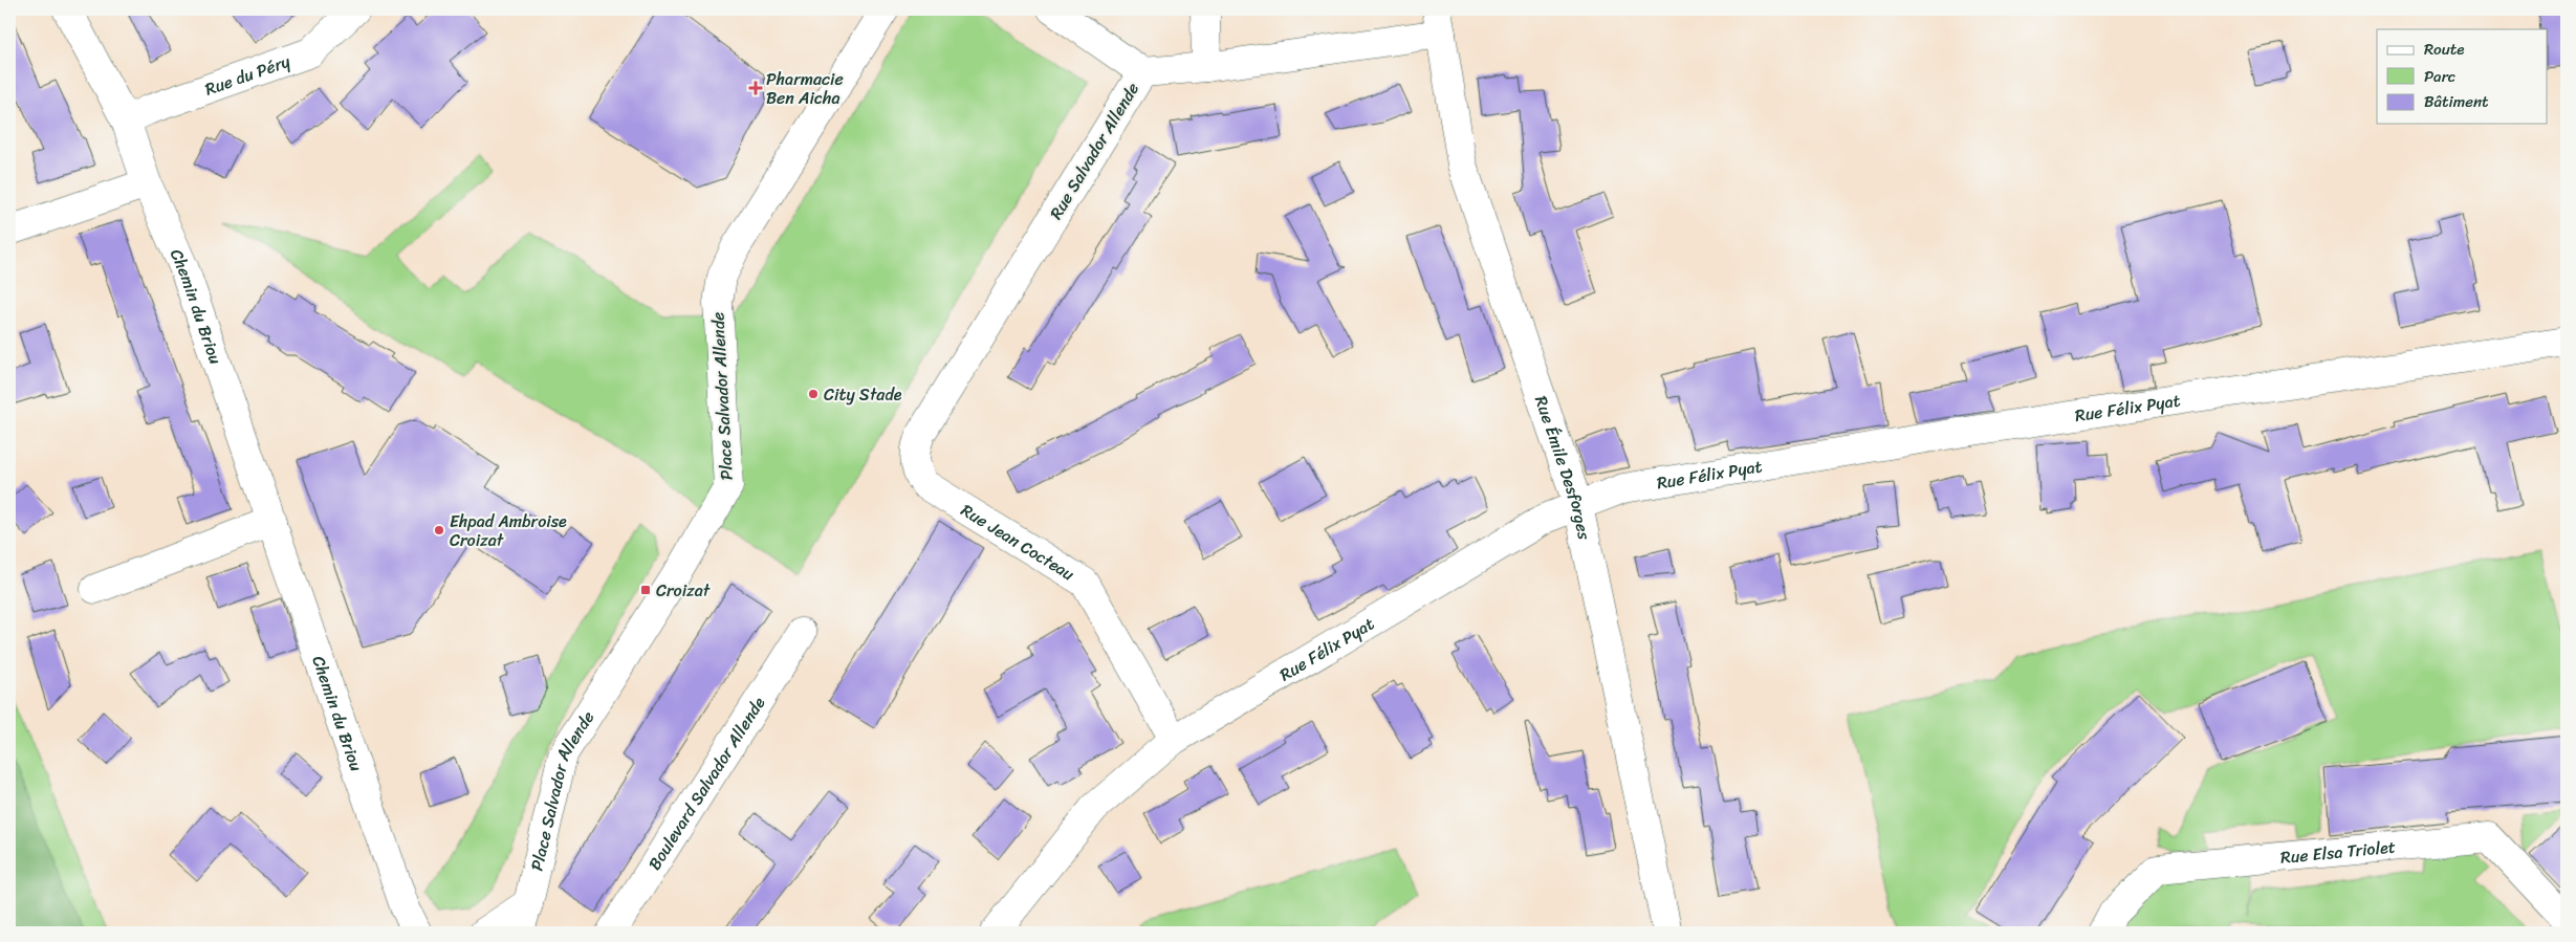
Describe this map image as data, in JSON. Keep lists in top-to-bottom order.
{
  "streets": {
    "street": [
      "Rue du Péry",
      "Rue Salvador Allende",
      "Chemin du Briou",
      "Place Salvador Allende",
      "Rue Félix Pyat",
      "Rue Émile Desforges",
      "Rue Jean Cocteau",
      "Boulevard Salvador Allende",
      "Rue Elsa Triolet"
    ]
  },
  "crossings": [
    ["Rue du Péry", "Chemin du Briou"],
    ["Rue Salvador Allende", "Rue Émile Desforges"],
    ["Rue Salvador Allende", "Rue Jean Cocteau"],
    ["Rue Félix Pyat", "Rue Émile Desforges"],
    ["Rue Félix Pyat", "Rue Jean Cocteau"]
  ],
  "places": {
    "health": ["Pharmacie Ben Aicha"],
    "other": ["City Stade", "Ehpad Ambroise Croizat"],
    "transit": ["Croizat"]
  },
  "legend": ["Route", "Parc", "Bâtiment"]
}
